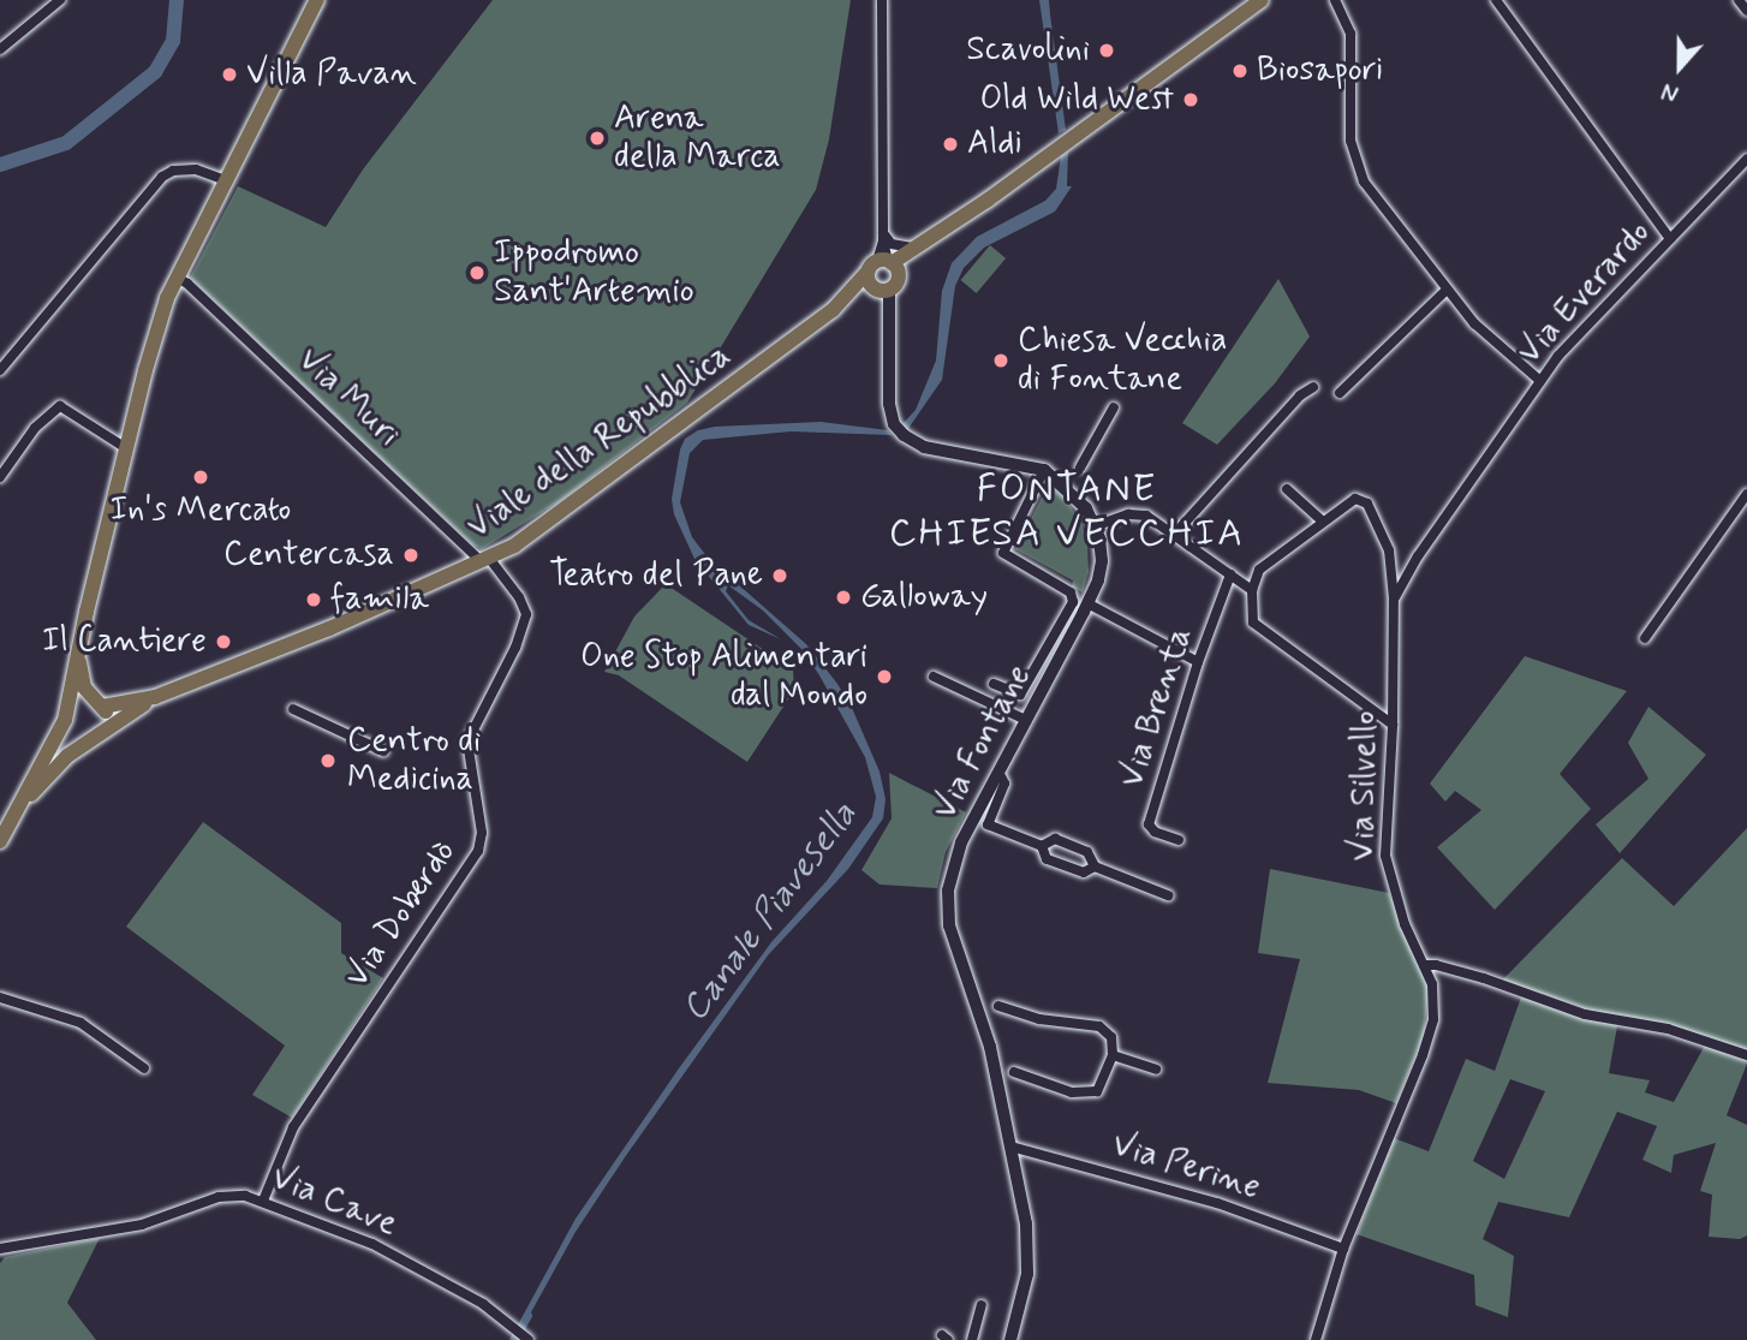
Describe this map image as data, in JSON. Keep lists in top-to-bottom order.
{
  "streets": {
    "main road": ["Viale della Repubblica"],
    "street": [
      "Via Everardo",
      "Via Muri",
      "Via Brenta",
      "Via Fontane",
      "Via Silvello",
      "Via Doberdò",
      "Via Perine",
      "Via Cave"
    ]
  },
  "crossings": [
    ["Via Everardo", "Via Silvello"],
    ["Via Muri", "Viale della Repubblica"],
    ["Via Muri", "Via Doberdò"],
    ["Viale della Repubblica", "Via Doberdò"],
    ["Via Fontane", "Via Perine"],
    ["Via Silvello", "Via Perine"],
    ["Via Doberdò", "Via Cave"]
  ],
  "districts": ["FONTANE CHIESA VECCHIA"],
  "water": ["Canale Piavesella"],
  "places": [
    "Scavolini",
    "Biosapori",
    "Villa Pavan",
    "Old Wild West",
    "Arena della Marca",
    "Aldi",
    "Ippodromo Sant'Artemio",
    "Chiesa Vecchia di Fontane",
    "In's Mercato",
    "Centercasa",
    "Teatro del Pane",
    "Galloway",
    "famila",
    "Il Cantiere",
    "One Stop Alimentari dal Mondo",
    "Centro di Medicina"
  ],
  "north": "bottom"
}
